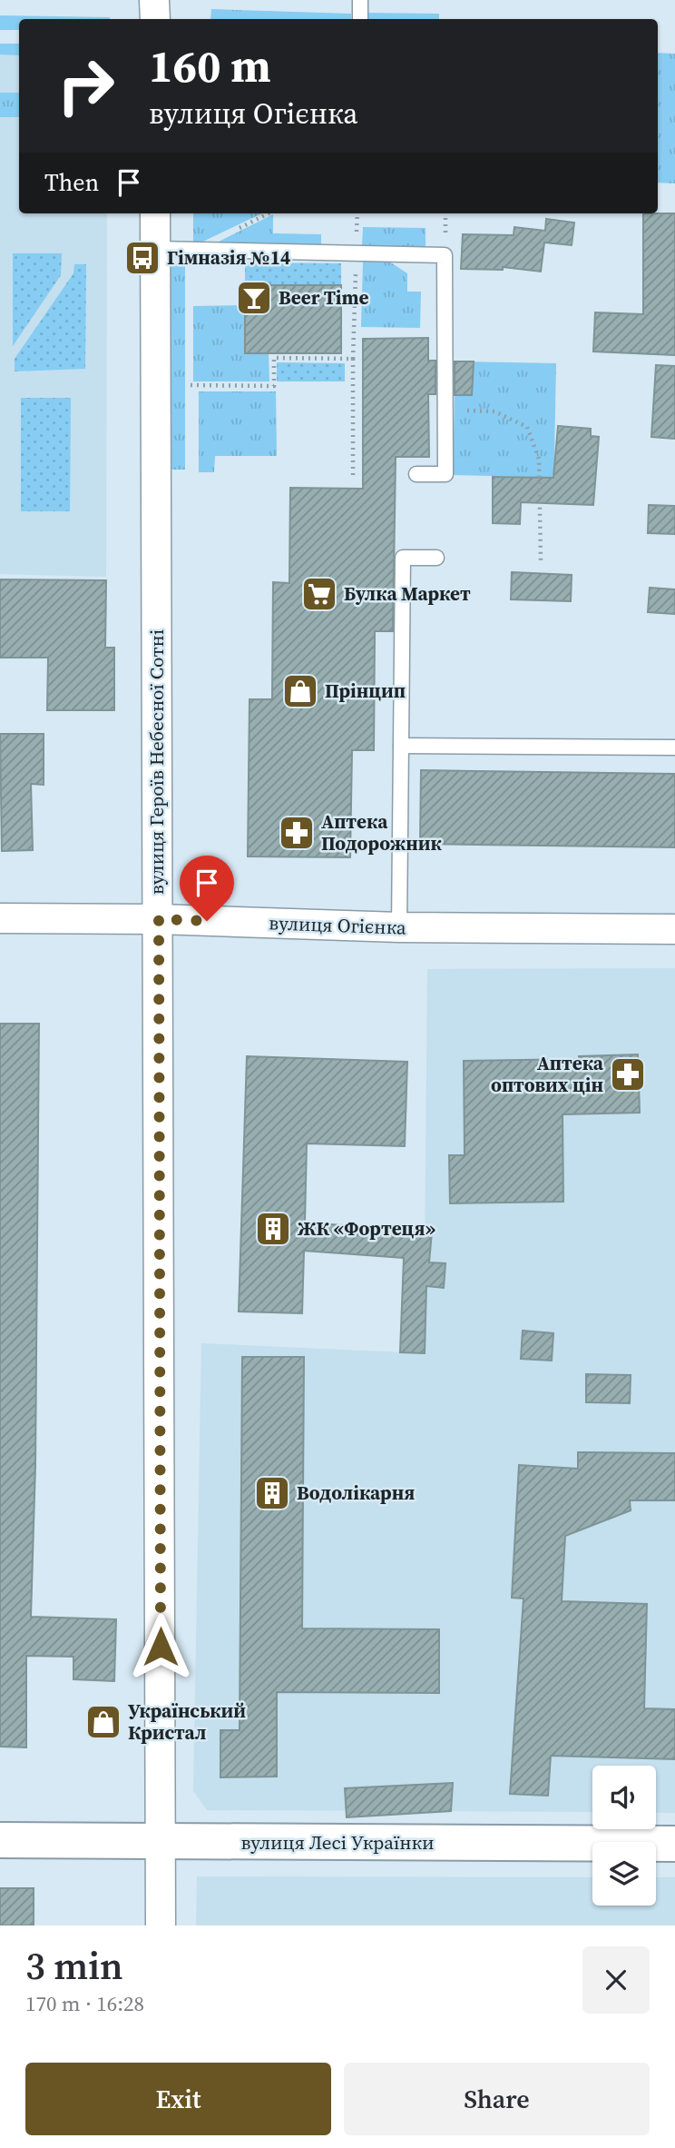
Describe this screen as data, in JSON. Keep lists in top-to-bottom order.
{
  "streets": {
    "street": ["вулиця Героїв Небесної Сотні", "вулиця Огієнка", "вулиця Лесі Українки"]
  },
  "crossings": [
    ["вулиця Героїв Небесної Сотні", "вулиця Огієнка"],
    ["вулиця Героїв Небесної Сотні", "вулиця Лесі Українки"]
  ],
  "places": {
    "bus stop": ["Гімназія №14"],
    "bar": ["Beer Time"],
    "supermarket": ["Булка Маркет"],
    "shop": ["Прінцип", "Український Кристал"],
    "pharmacy": ["Аптека Подорожник", "Аптека оптових цін"],
    "building": ["ЖК «Фортеця»", "Водолікарня"]
  },
  "page": {
    "turn": ["160 m", "вулиця Огієнка"],
    "then": "Then",
    "heading": ["3 min", "170 m · 16:28"],
    "buttons": ["Exit", "Share"]
  }
}
